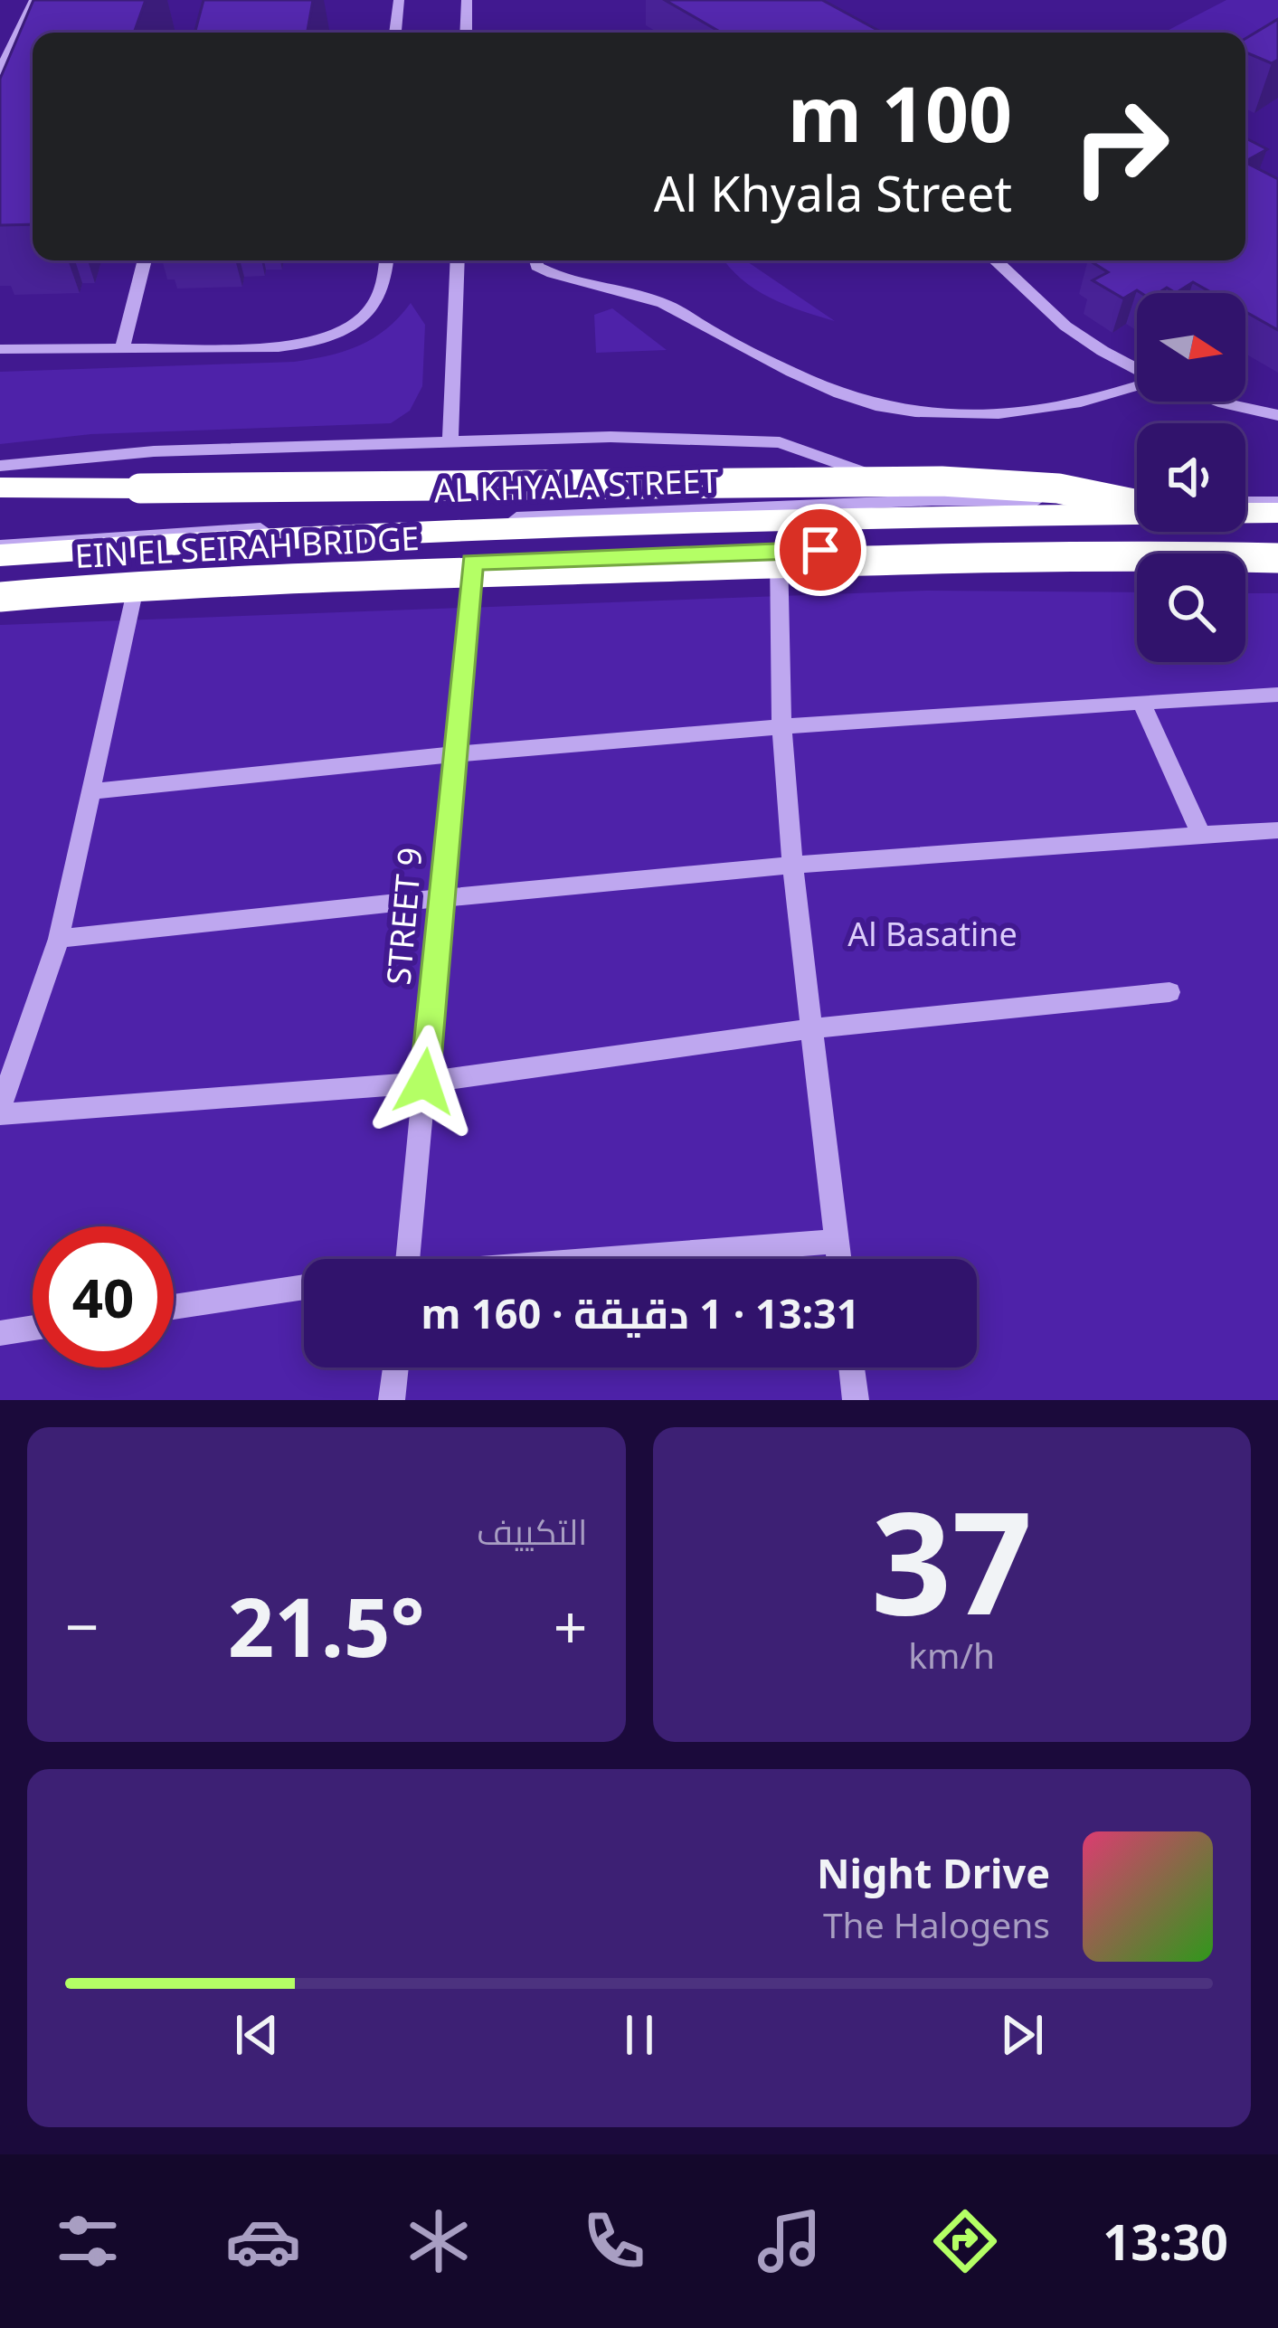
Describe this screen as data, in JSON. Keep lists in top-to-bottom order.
{
  "streets": {
    "highway": ["EIN EL SEIRAH BRIDGE"],
    "street": ["AL KHYALA STREET", "STREET 9"]
  },
  "parks": ["Al Basatine"],
  "north": "right",
  "page": {
    "turn": ["100 m", "Al Khyala Street"],
    "limit": "40",
    "trip": "13:31 · 1 دقيقة · 160 m",
    "tile": [
      ["37", "km/h"],
      "التكييف"
    ],
    "heat": ["−", "21.5°", "+"],
    "song": ["Night Drive", "The Halogens"],
    "tabs": "13:30"
  }
}
